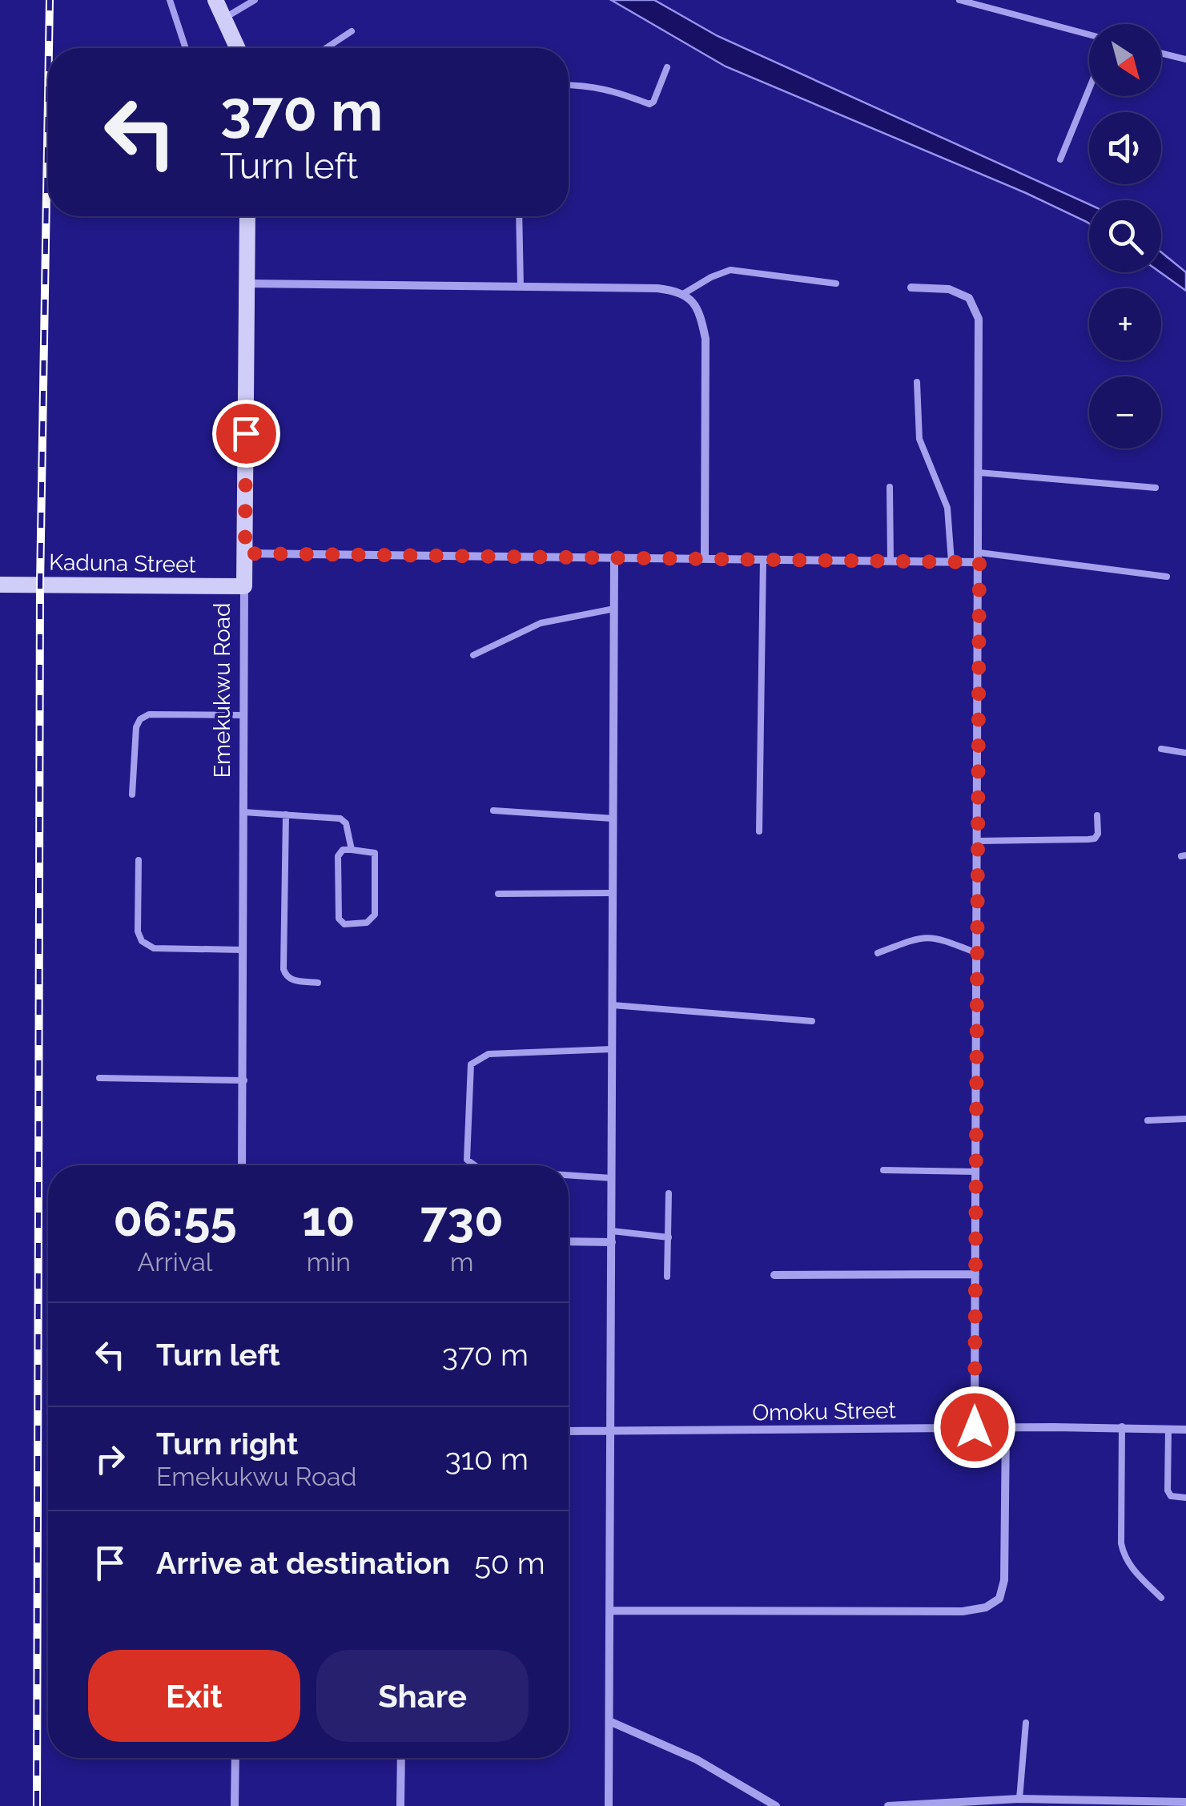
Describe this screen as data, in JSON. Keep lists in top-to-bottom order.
{
  "streets": {
    "street": ["Kaduna Street", "Emekukwu Road", "Omoku Street"]
  },
  "crossings": [
    ["Kaduna Street", "Emekukwu Road"]
  ],
  "north": "bottom right",
  "page": {
    "map_buttons": ["+", "−"],
    "turn": ["370 m", "Turn left"],
    "eta": [
      "06:55",
      "Arrival",
      "10",
      "min",
      "730",
      "m"
    ],
    "list": [
      {
        "name": "Turn left",
        "value": "370 m"
      },
      {
        "name": "Turn right",
        "note": "Emekukwu Road",
        "value": "310 m"
      },
      {
        "name": "Arrive at destination",
        "value": "50 m"
      }
    ],
    "buttons": ["Exit", "Share"]
  }
}
